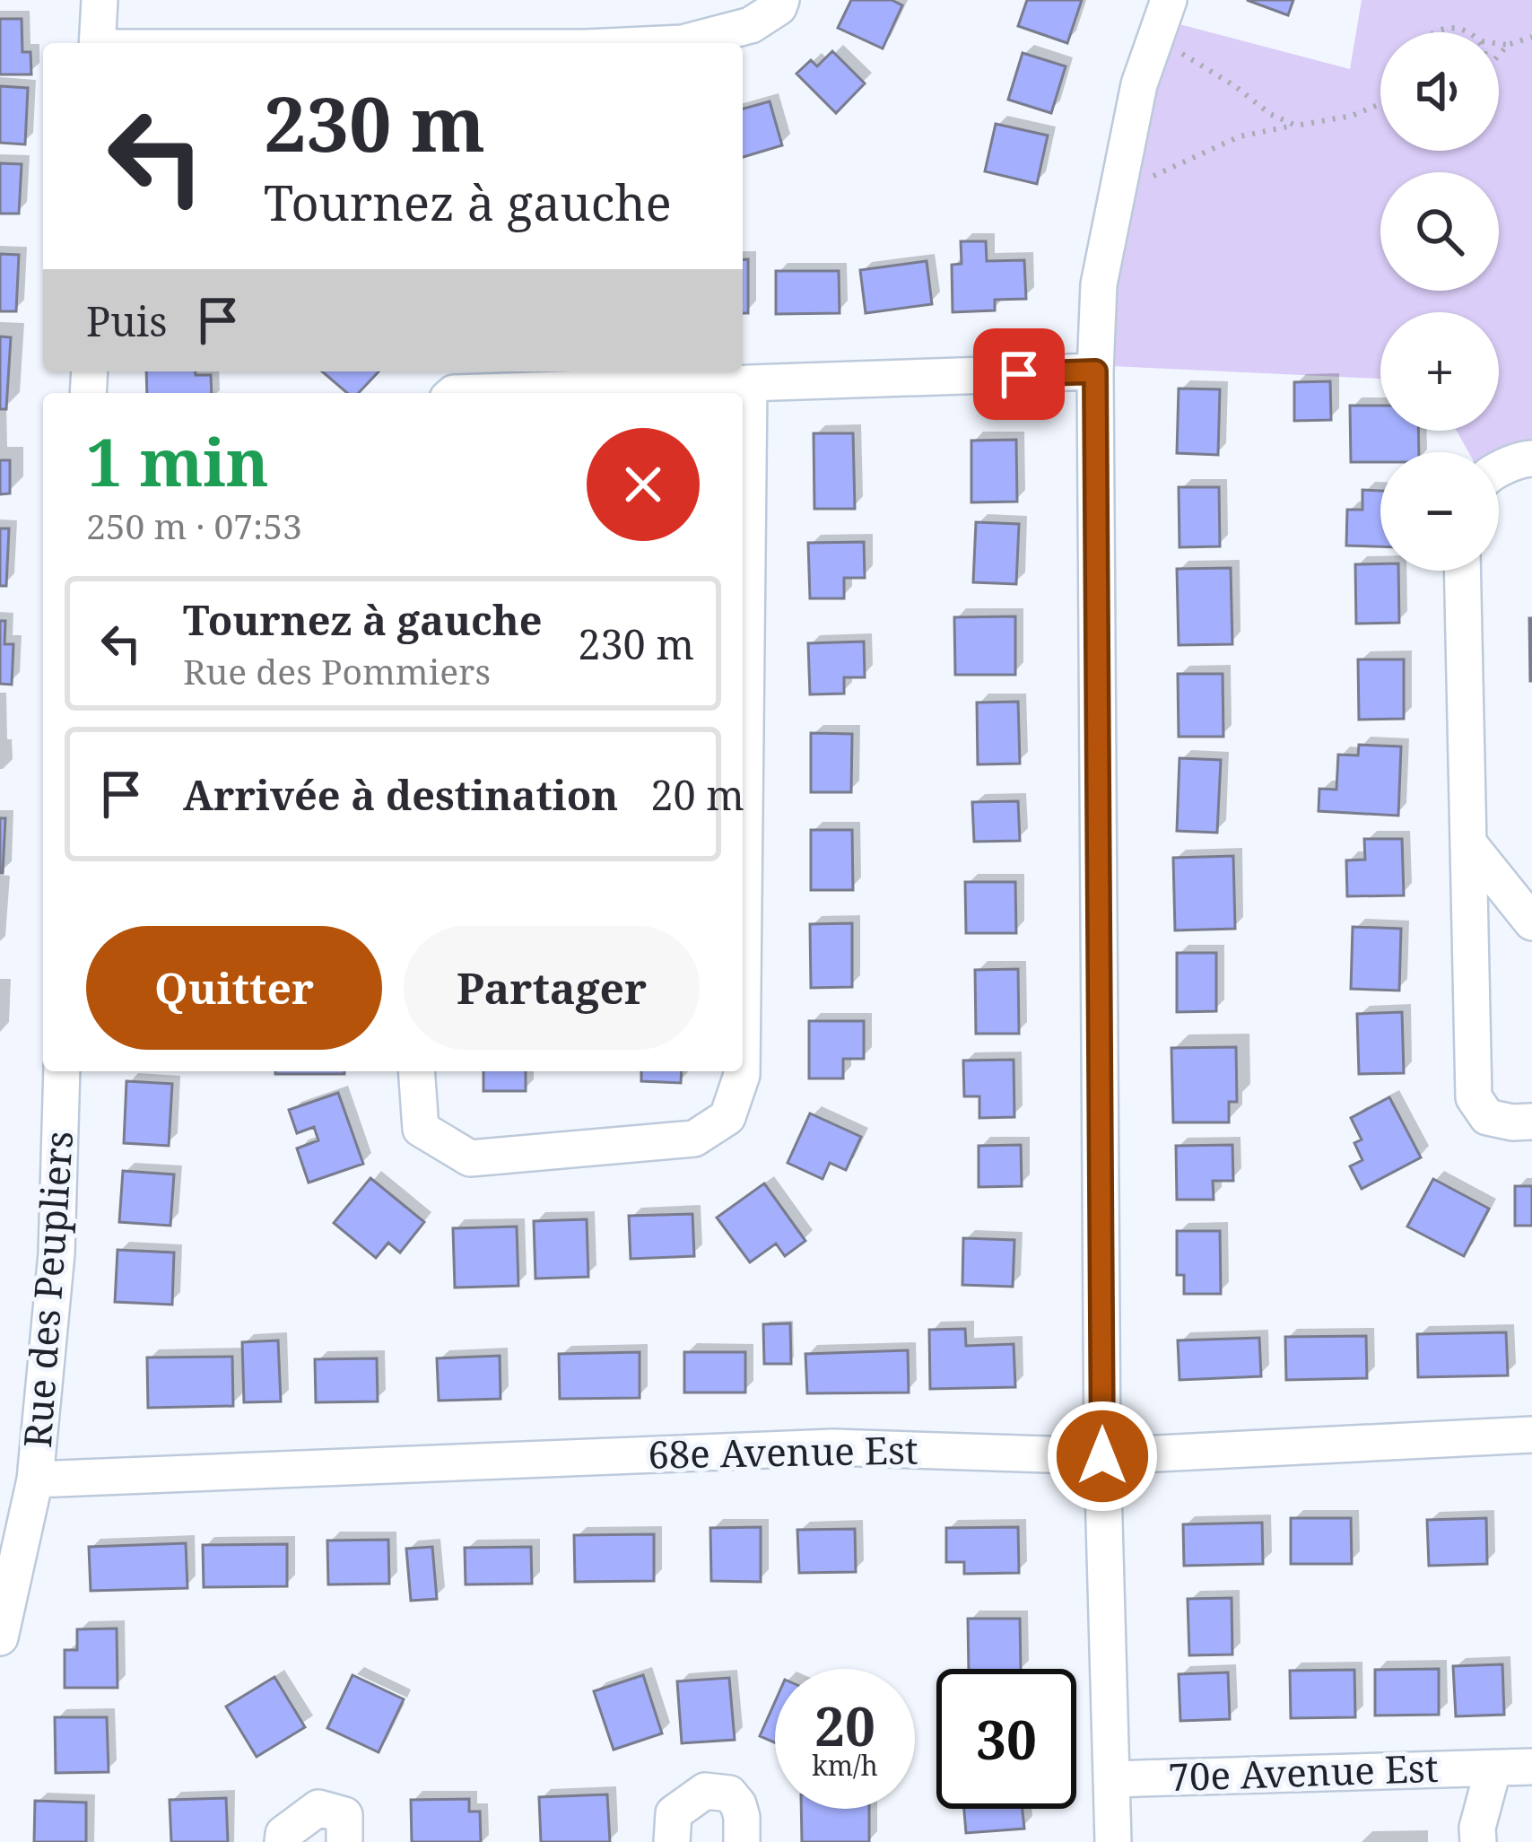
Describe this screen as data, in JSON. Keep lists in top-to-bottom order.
{
  "streets": {
    "street": ["Rue des Peupliers", "68e Avenue Est", "70e Avenue Est"]
  },
  "crossings": [
    ["Rue des Peupliers", "68e Avenue Est"]
  ],
  "page": {
    "map_buttons": ["+", "−"],
    "turn": ["230 m", "Tournez à gauche"],
    "then": "Puis",
    "heading": ["1 min", "250 m · 07:53"],
    "list": [
      {
        "name": "Tournez à gauche",
        "note": "Rue des Pommiers",
        "value": "230 m"
      },
      {
        "name": "Arrivée à destination",
        "value": "20 m"
      }
    ],
    "buttons": ["Quitter", "Partager"],
    "speed": "20 km/h",
    "limit": "30"
  }
}
